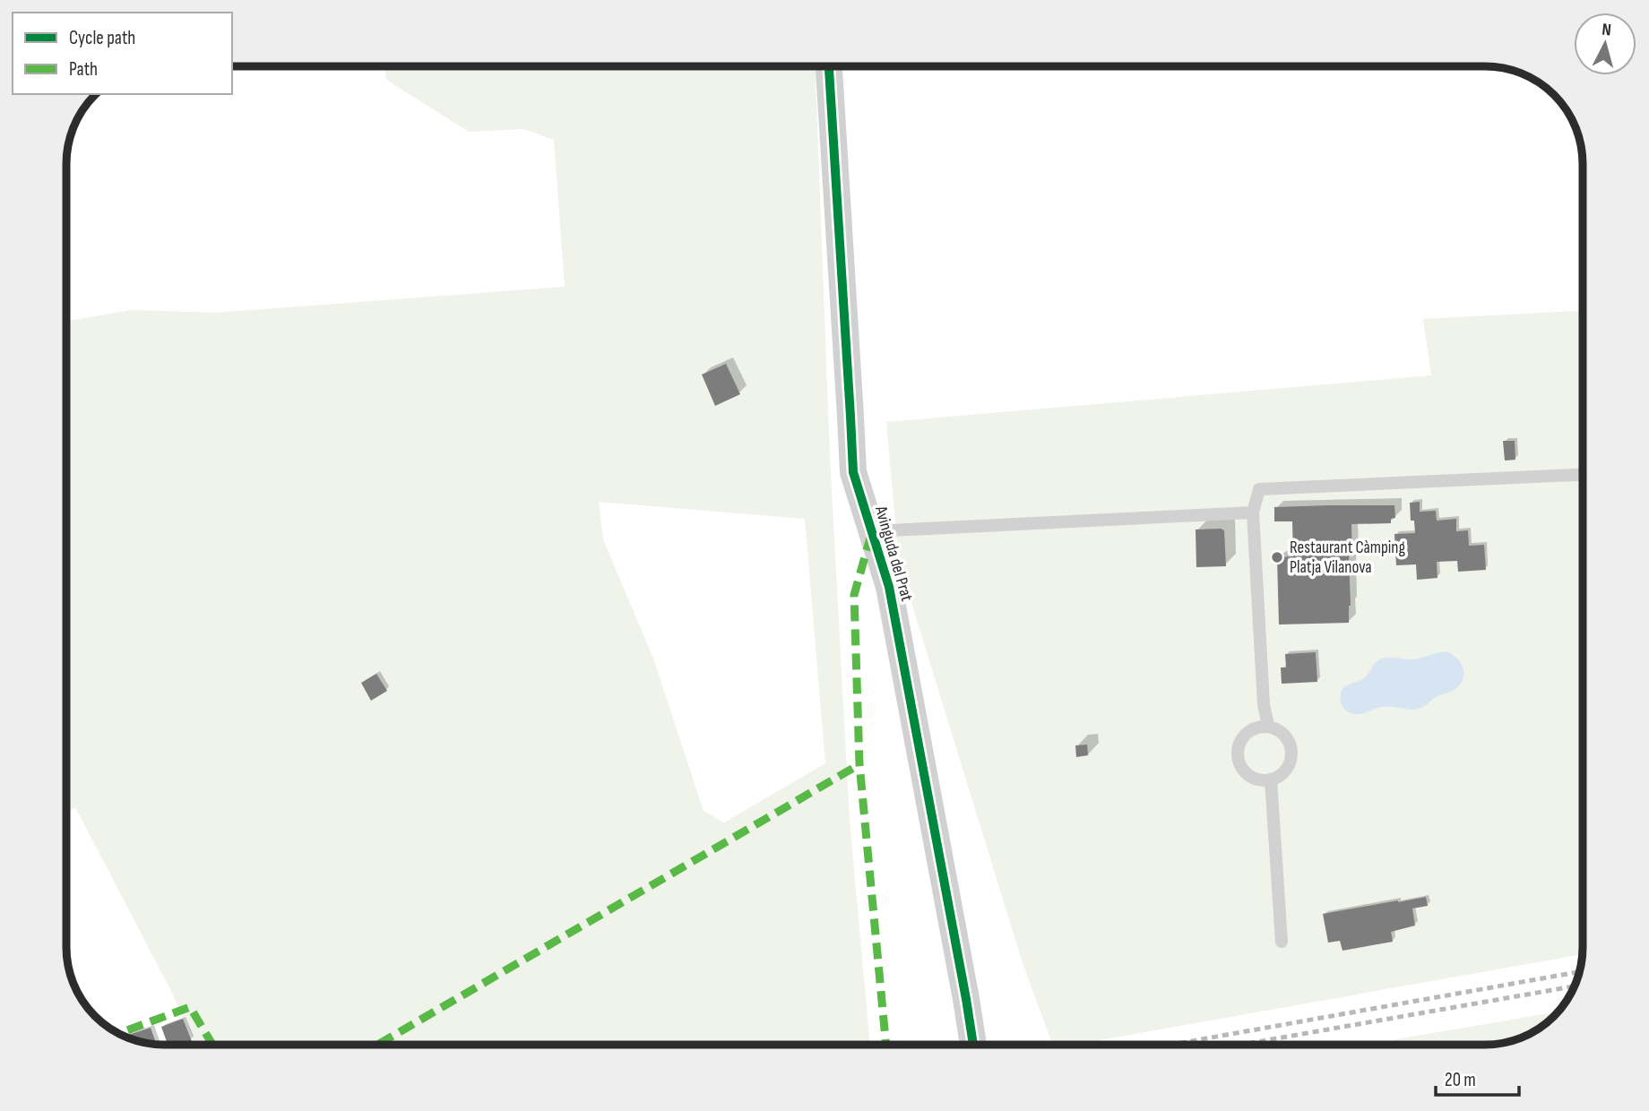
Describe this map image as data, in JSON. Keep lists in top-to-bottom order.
{
  "streets": {
    "street": ["Avinguda del Prat"]
  },
  "places": ["Restaurant Càmping Platja Vilanova"],
  "legend": ["Cycle path", "Path"],
  "scale_bar": "20 m",
  "north": "top"
}
